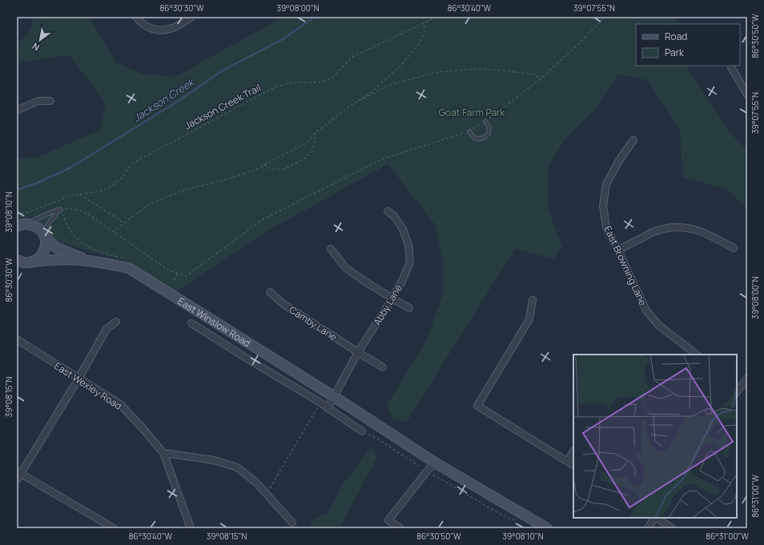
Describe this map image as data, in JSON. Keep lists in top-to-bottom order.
{
  "streets": {
    "main road": ["East Winslow Road"],
    "street": [
      "East Browning Lane",
      "Abby Lane",
      "Camby Lane",
      "East Wexley Road"
    ],
    "path": ["Jackson Creek Trail"]
  },
  "crossings": [
    ["Abby Lane", "East Winslow Road"],
    ["Abby Lane", "Camby Lane"]
  ],
  "water": ["Jackson Creek"],
  "parks": ["Goat Farm Park"],
  "legend": ["Road", "Park"],
  "north": "bottom left",
  "coordinates": [
    "86°30'30\"W",
    "39°08'00\"N",
    "86°30'40\"W",
    "39°07'55\"N",
    "86°30'50\"W",
    "39°08'10\"N",
    "39°08'15\"N",
    "86°31'00\"W"
  ]
}
